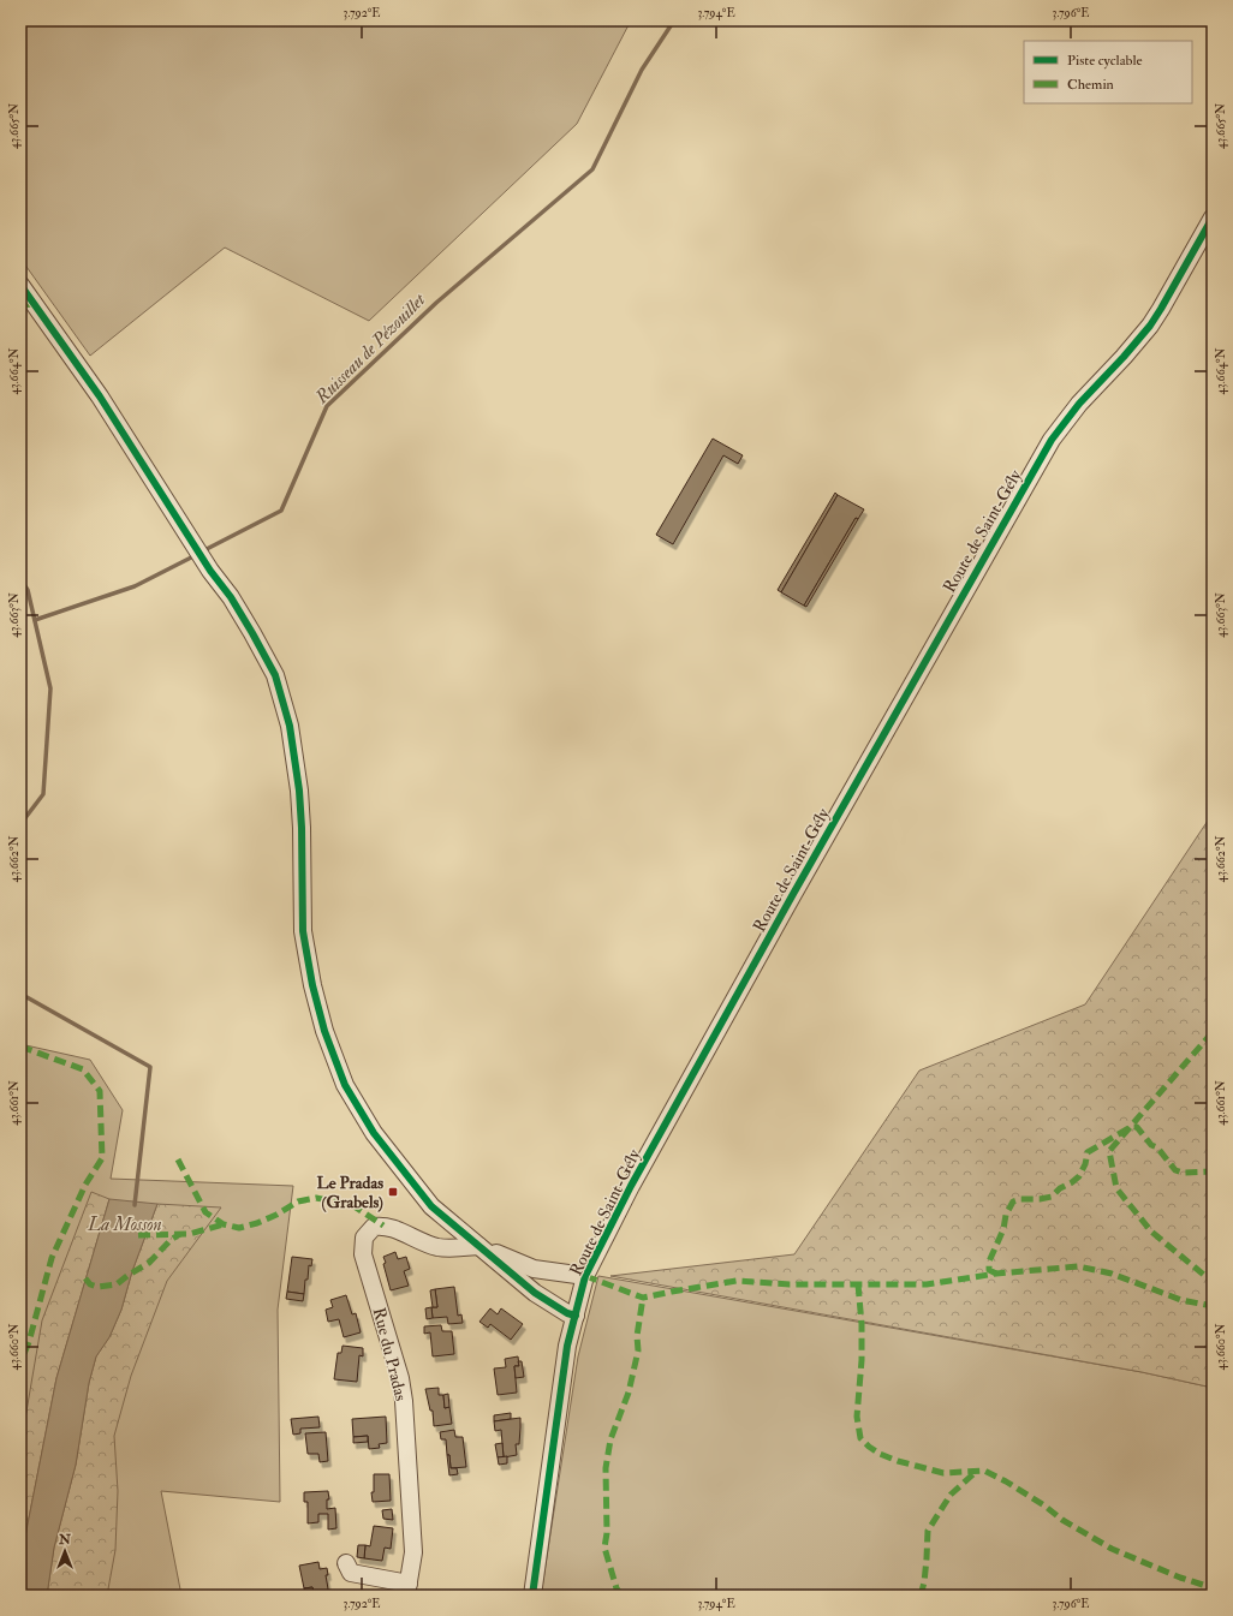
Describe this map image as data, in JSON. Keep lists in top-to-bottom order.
{
  "streets": {
    "street": ["Route de Saint-Gély", "Rue du Pradas"]
  },
  "water": ["Ruisseau de Pézouillet", "La Mosson"],
  "places": {
    "transit": ["Le Pradas (Grabels)"]
  },
  "legend": ["Piste cyclable", "Chemin"],
  "north": "top",
  "coordinates": [
    "3.792°E",
    "3.794°E",
    "3.796°E",
    "43.665°N",
    "43.664°N",
    "43.663°N",
    "43.662°N",
    "43.661°N",
    "43.660°N"
  ]
}
